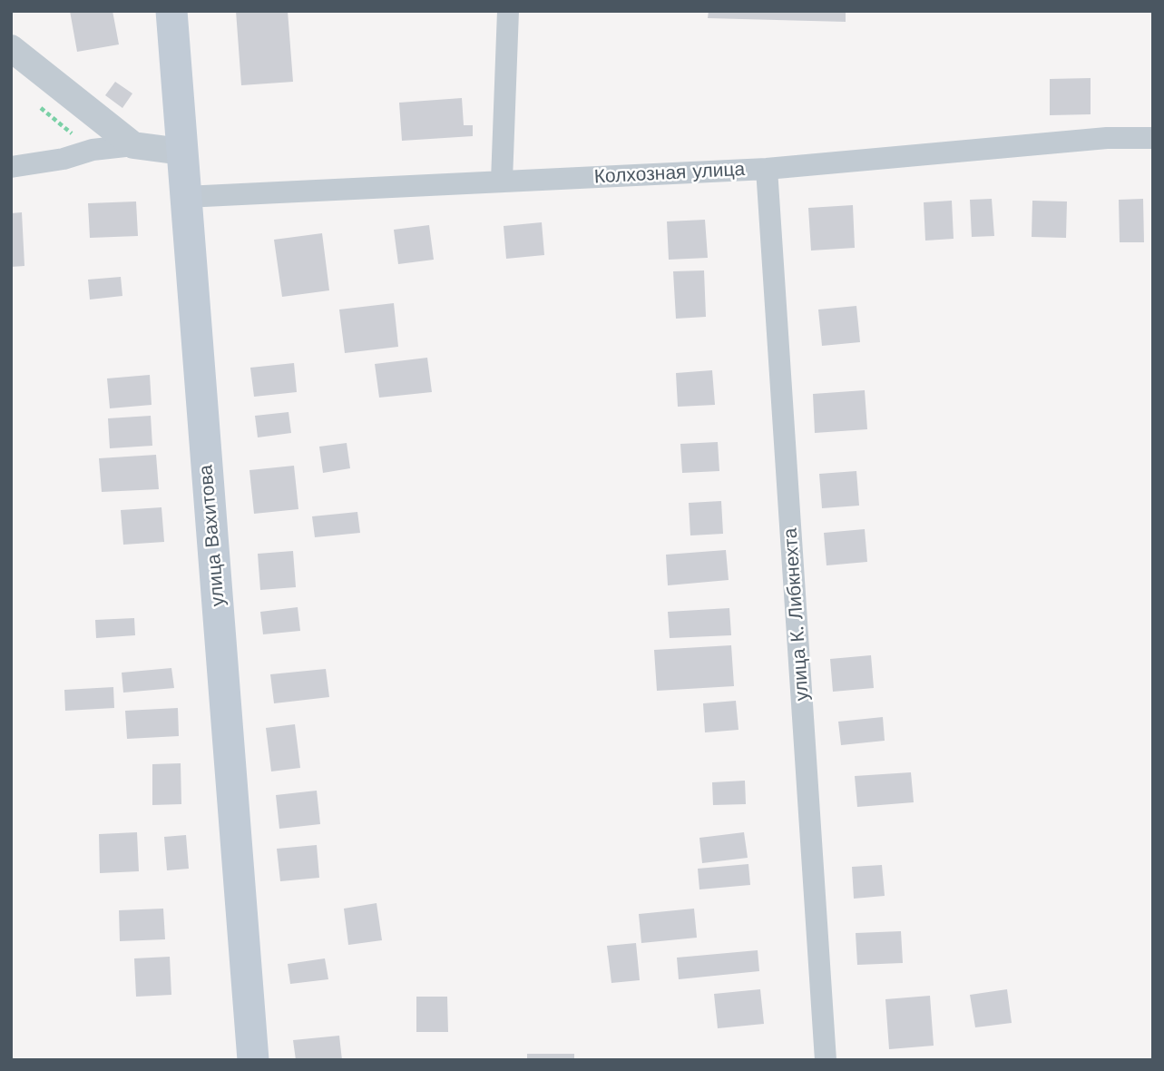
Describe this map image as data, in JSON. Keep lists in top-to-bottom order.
{
  "streets": {
    "main road": ["улица Вахитова"],
    "street": ["Колхозная улица", "улица К. Либкнехта"]
  },
  "crossings": [
    ["Колхозная улица", "улица Вахитова"],
    ["Колхозная улица", "улица К. Либкнехта"]
  ]
}
